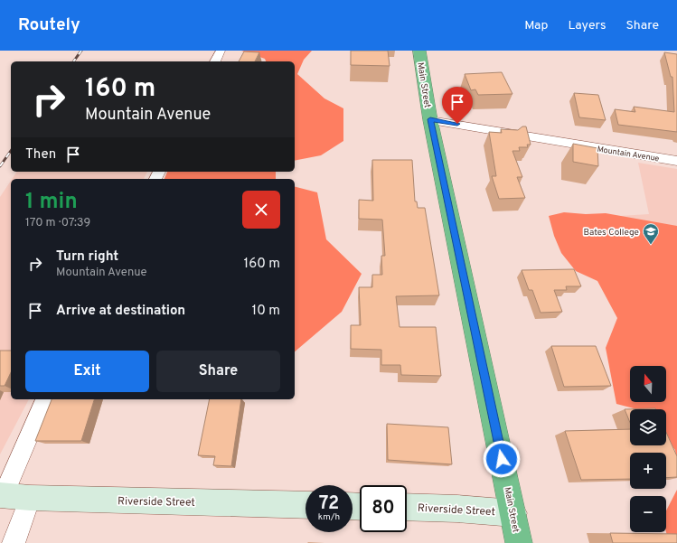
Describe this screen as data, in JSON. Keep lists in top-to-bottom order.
{
  "streets": {
    "highway": ["Main Street"],
    "street": ["Mountain Avenue", "Riverside Street"]
  },
  "crossings": [
    ["Main Street", "Mountain Avenue"],
    ["Main Street", "Riverside Street"]
  ],
  "places": {
    "school or university": ["Bates College"]
  },
  "north": "top",
  "page": {
    "header": "Routely",
    "nav": ["Map", "Layers", "Share"],
    "turn": ["160 m", "Mountain Avenue"],
    "then": "Then",
    "heading": ["1 min", "170 m · 07:39"],
    "list": [
      {
        "name": "Turn right",
        "note": "Mountain Avenue",
        "value": "160 m"
      },
      {
        "name": "Arrive at destination",
        "value": "10 m"
      }
    ],
    "buttons": ["Exit", "Share"],
    "map_buttons": ["+", "−"],
    "speed": "72 km/h",
    "limit": "80"
  }
}
